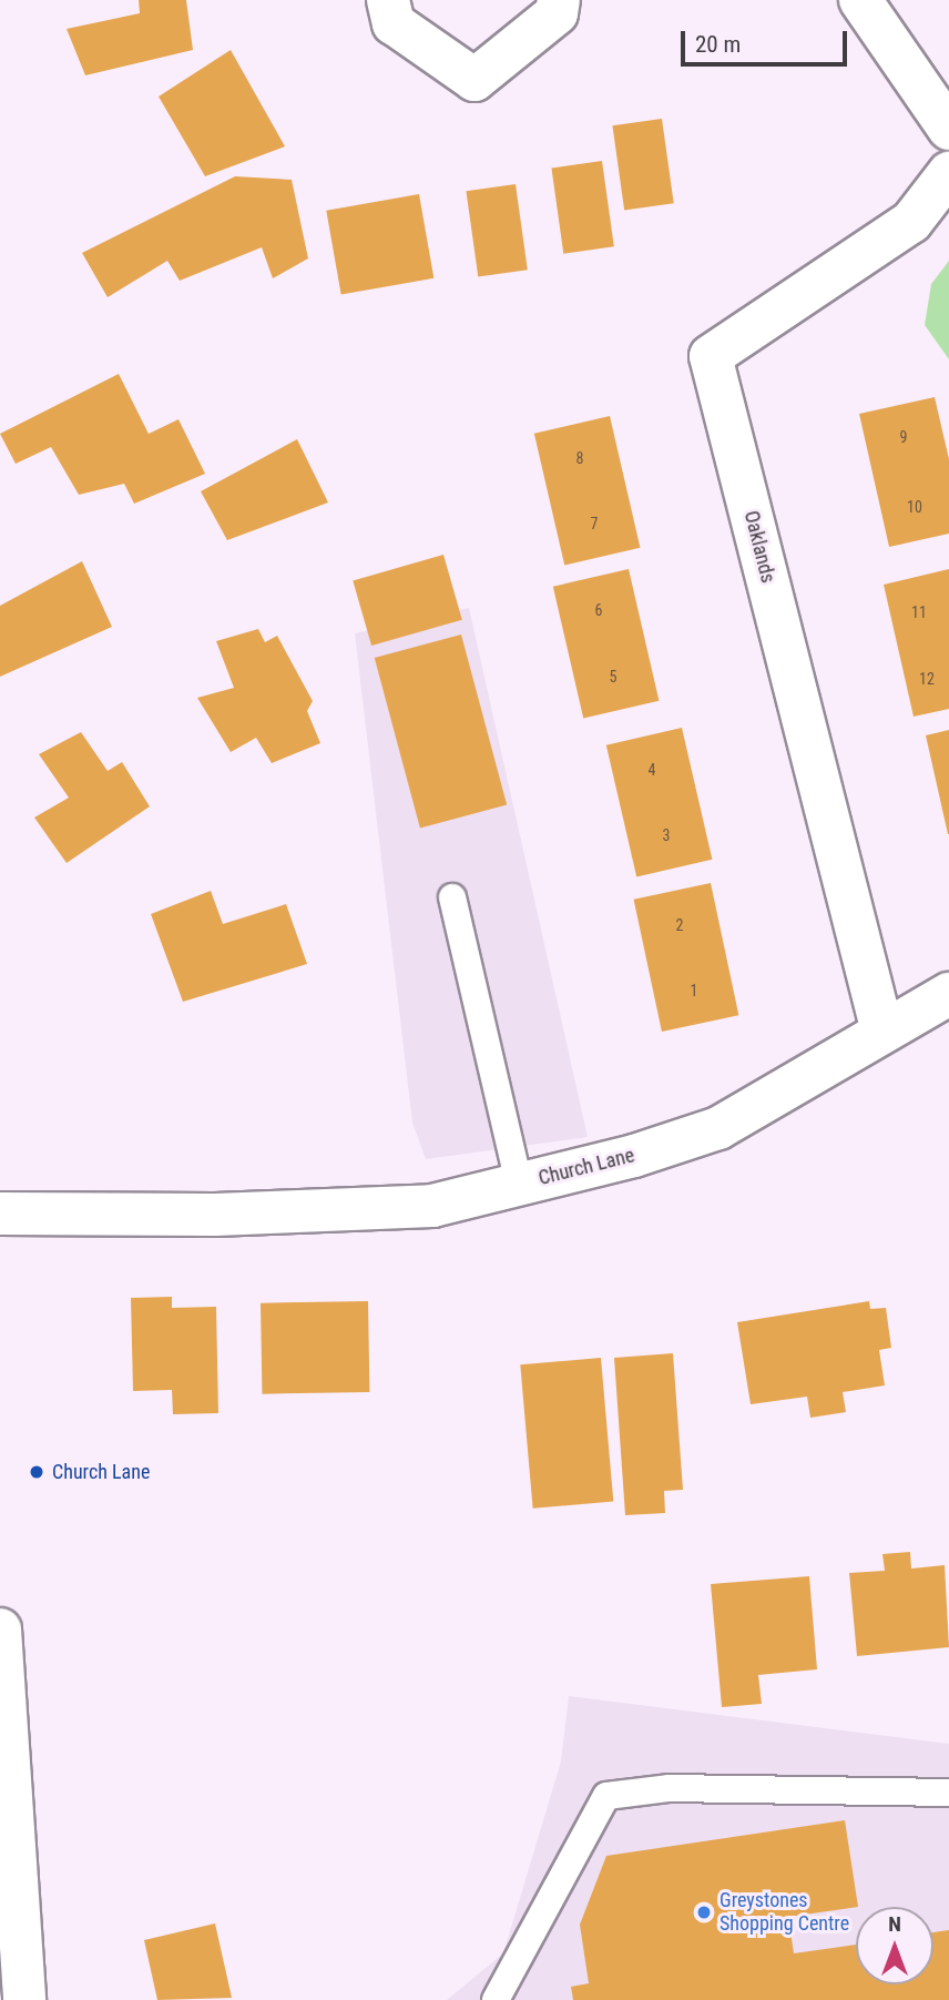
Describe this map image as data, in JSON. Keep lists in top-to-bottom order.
{
  "streets": {
    "street": ["Oaklands", "Church Lane"]
  },
  "crossings": [
    ["Oaklands", "Church Lane"]
  ],
  "places": ["Church Lane", "Greystones Shopping Centre"],
  "house_numbers": [
    "9",
    "8",
    "10",
    "7",
    "6",
    "11",
    "5",
    "12",
    "4",
    "3",
    "2",
    "1"
  ],
  "scale_bar": "20 m",
  "north": "top"
}
